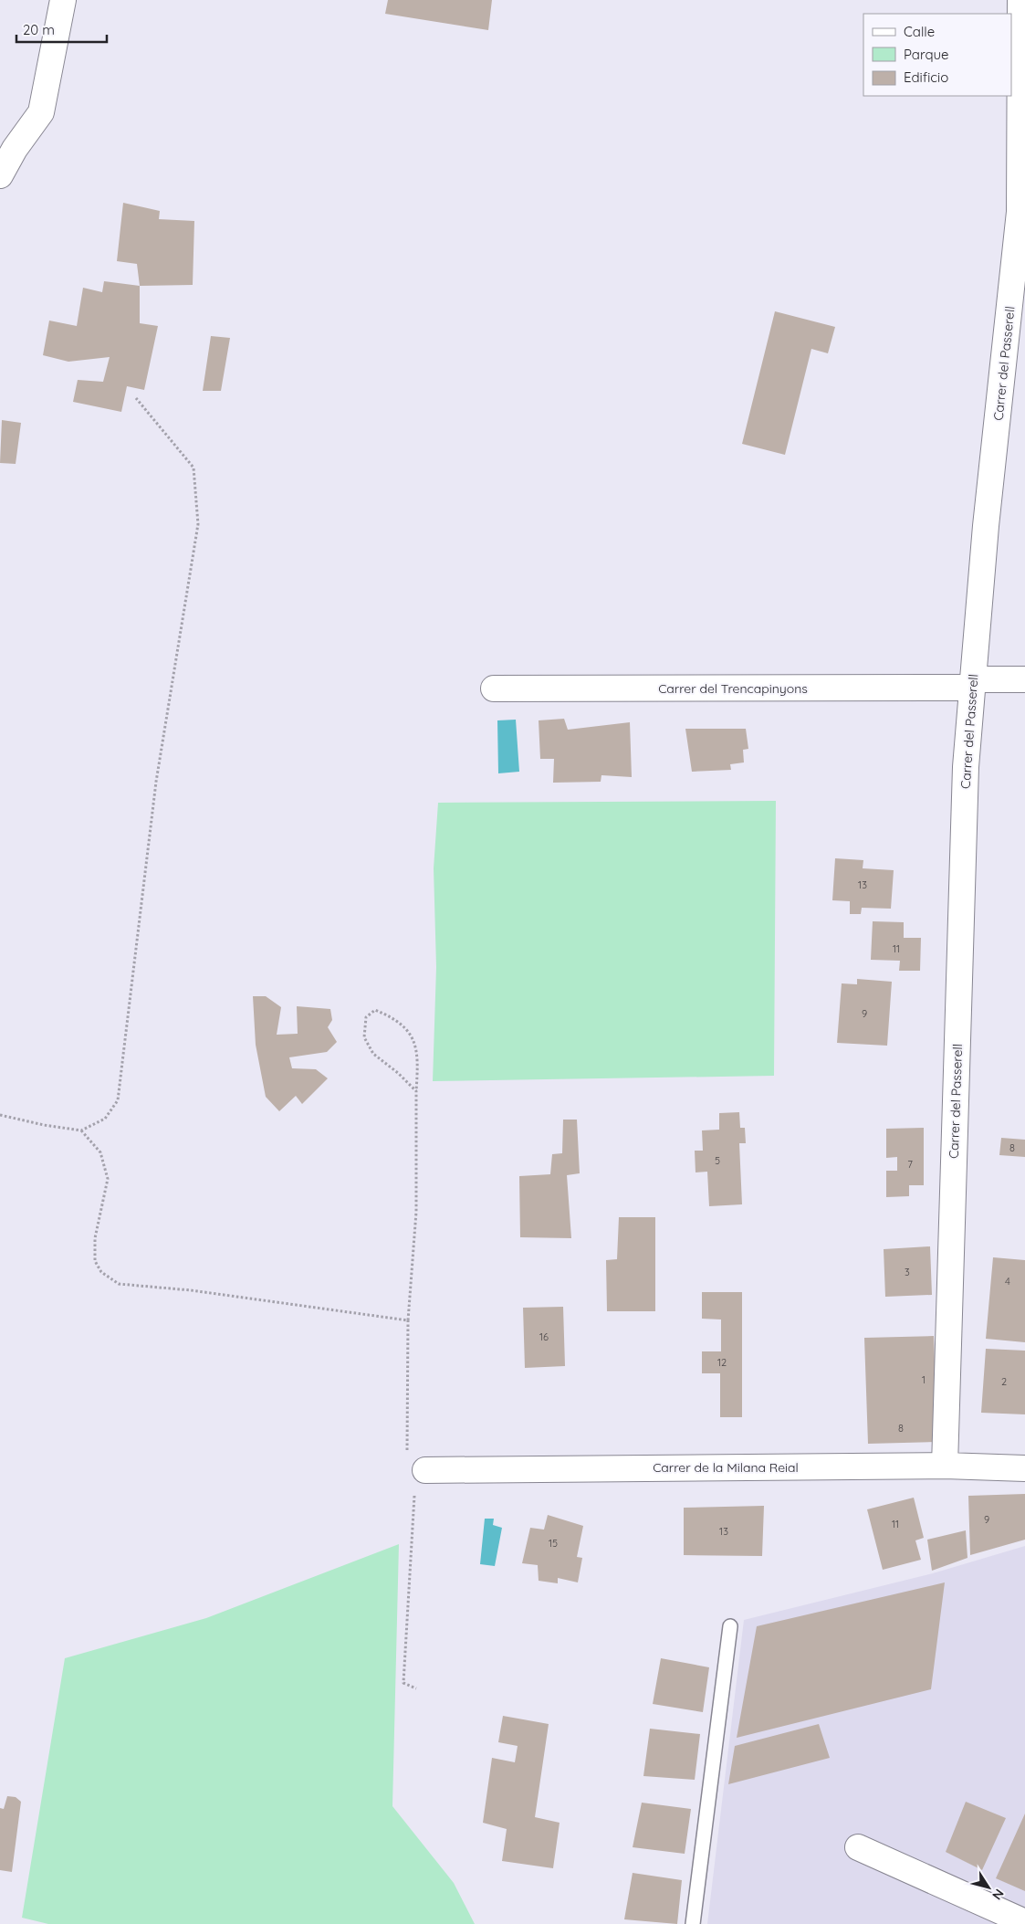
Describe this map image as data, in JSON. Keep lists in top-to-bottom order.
{
  "streets": {
    "street": ["Carrer del Passerell", "Carrer del Trencapinyons", "Carrer de la Milana Reial"]
  },
  "crossings": [
    ["Carrer del Passerell", "Carrer del Trencapinyons"],
    ["Carrer del Passerell", "Carrer de la Milana Reial"]
  ],
  "house_numbers": [
    "13",
    "11",
    "9",
    "8",
    "5",
    "7",
    "3",
    "4",
    "16",
    "12",
    "1",
    "2",
    "8",
    "9",
    "11",
    "13",
    "15"
  ],
  "legend": ["Calle", "Parque", "Edificio"],
  "scale_bar": "20 m",
  "north": "bottom right"
}
